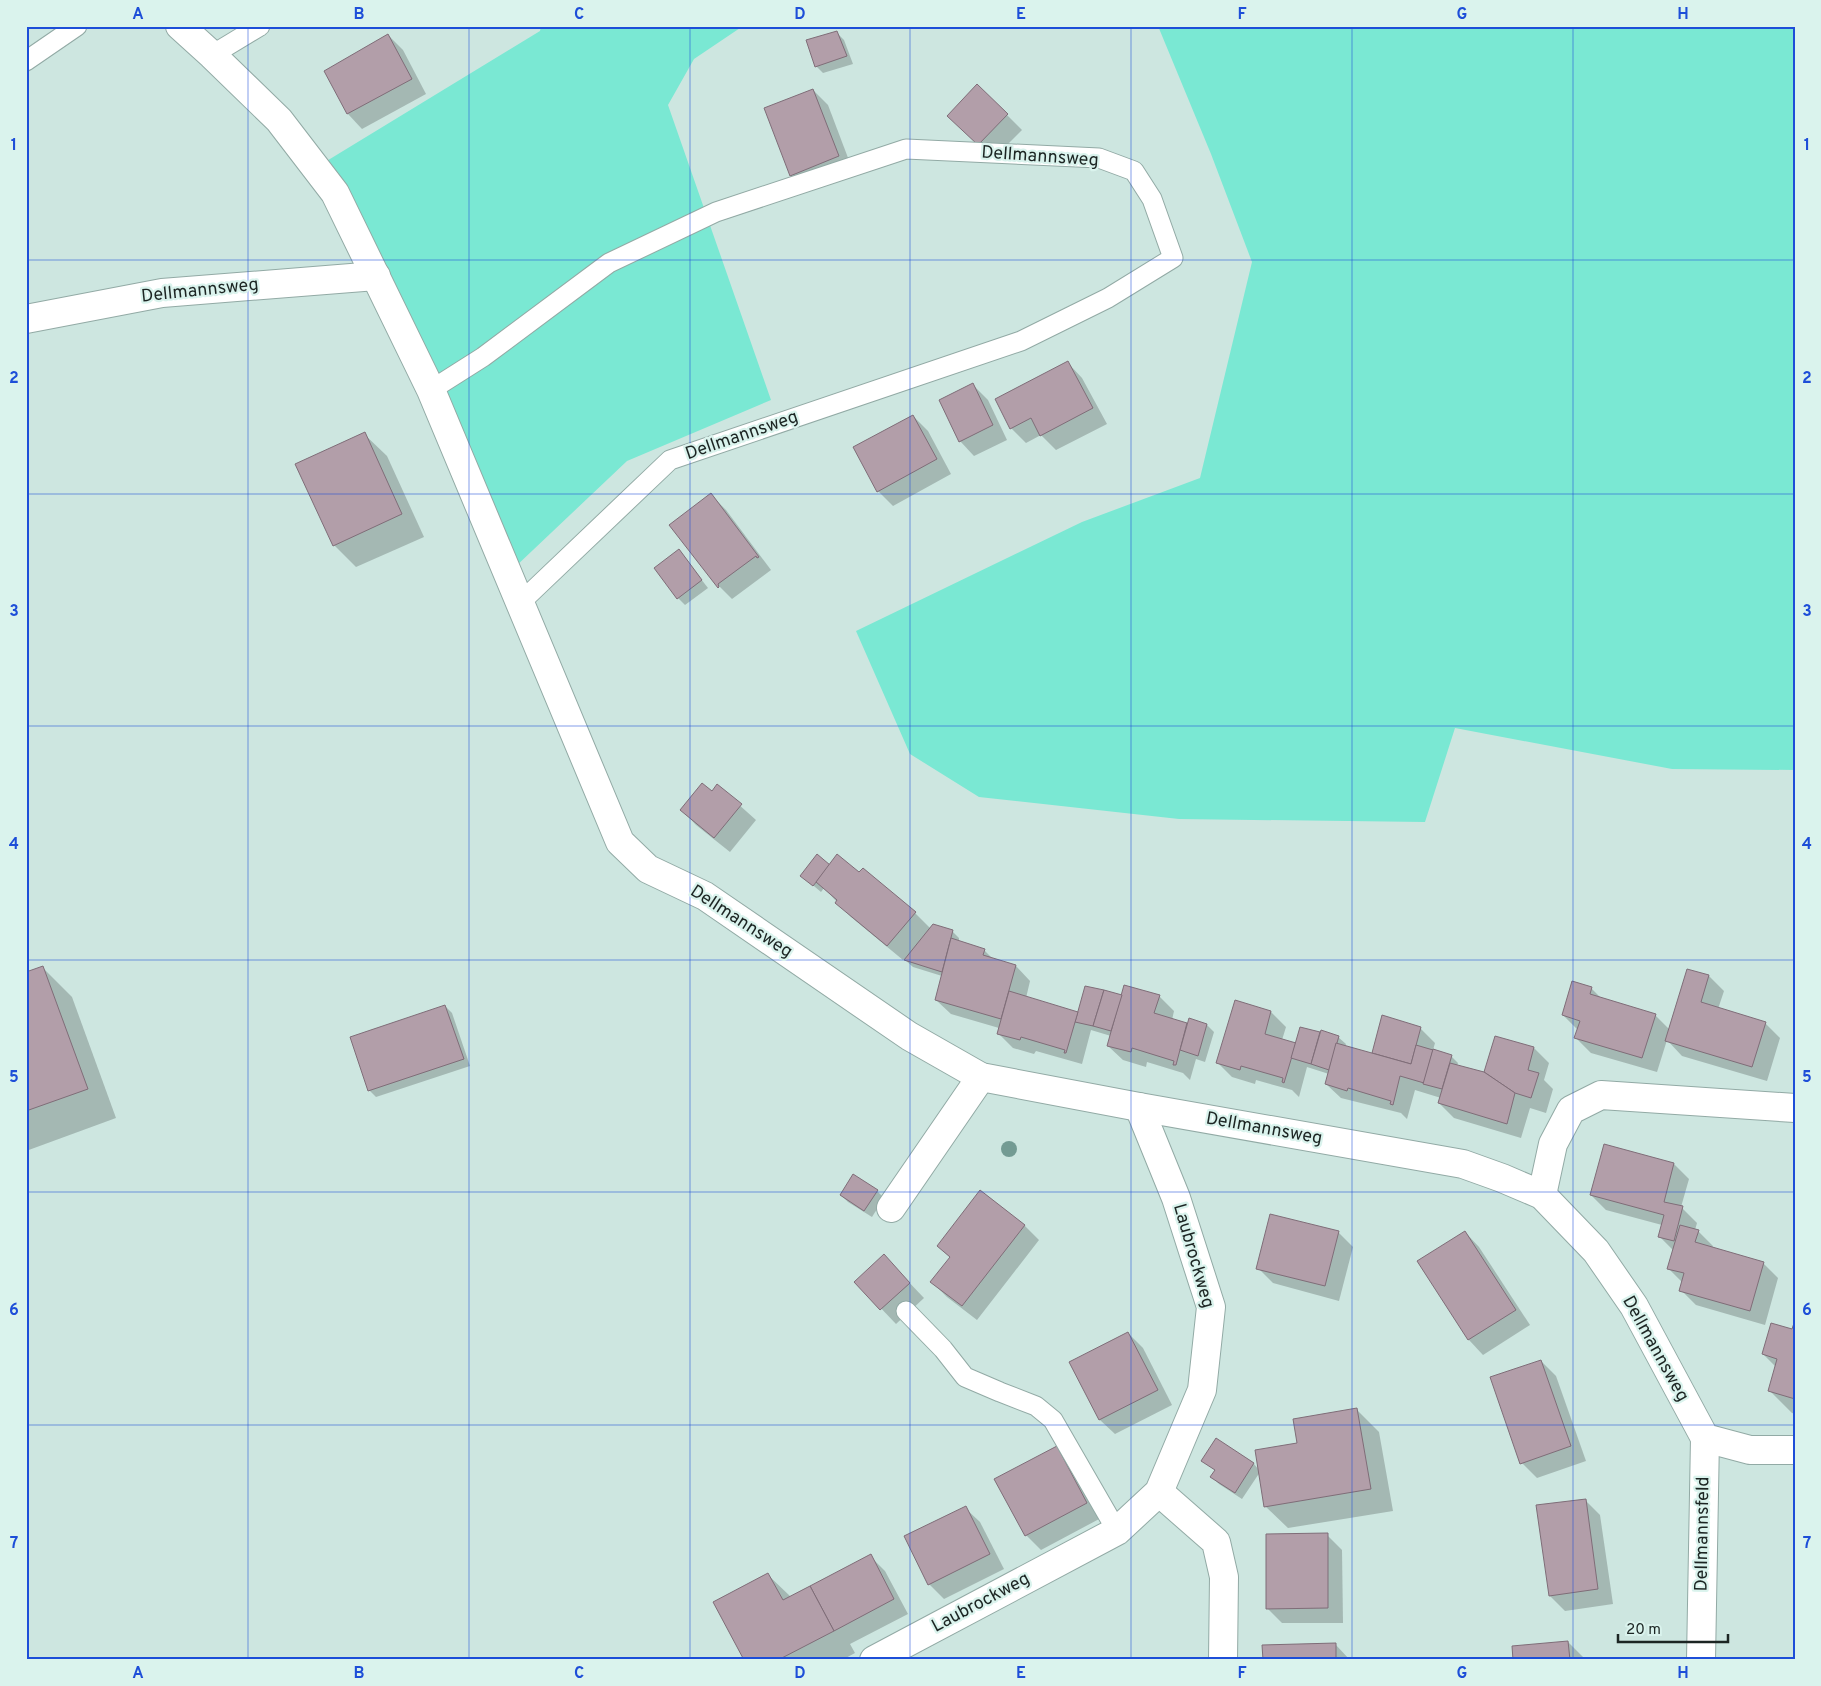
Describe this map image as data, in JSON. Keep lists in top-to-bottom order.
{
  "streets": {
    "street": ["Dellmannsweg", "Laubrockweg", "Dellmannsfeld"]
  },
  "crossings": [
    ["Dellmannsweg", "Laubrockweg"],
    ["Dellmannsweg", "Dellmannsfeld"]
  ],
  "scale_bar": "20 m",
  "grid": {
    "columns": [
      "A",
      "B",
      "C",
      "D",
      "E",
      "F",
      "G",
      "H"
    ],
    "rows": [
      "1",
      "2",
      "3",
      "4",
      "5",
      "6",
      "7"
    ]
  }
}
